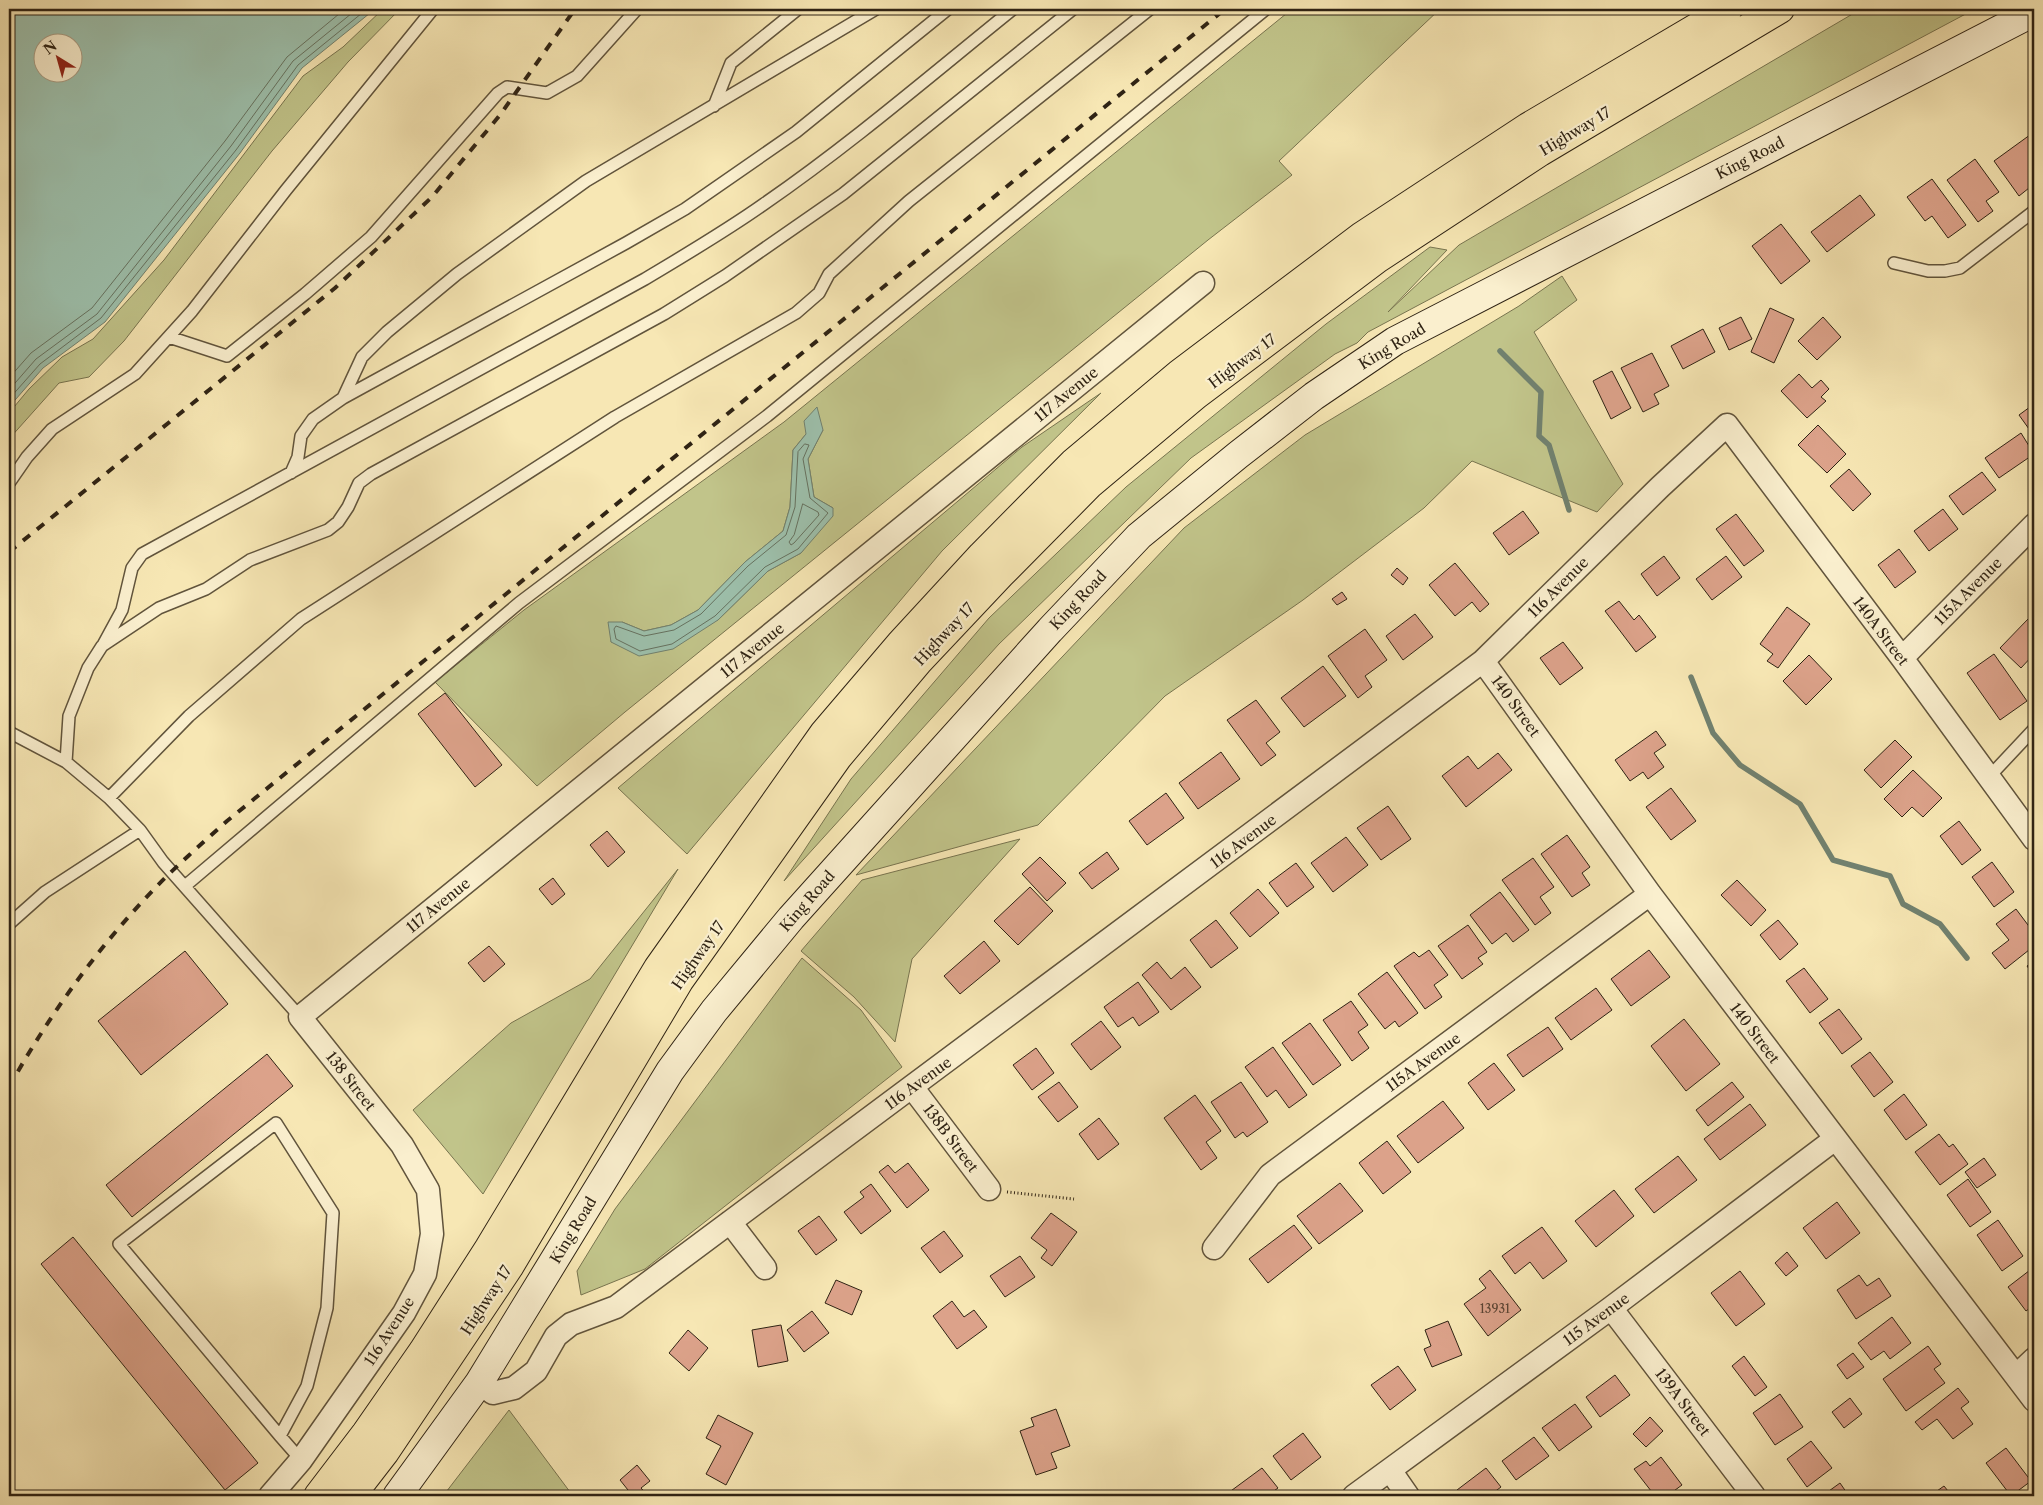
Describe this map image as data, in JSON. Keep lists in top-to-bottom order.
{
  "streets": {
    "highway": ["Highway 17"],
    "street": [
      "King Road",
      "117 Avenue",
      "116 Avenue",
      "115A Avenue",
      "140A Street",
      "140 Street",
      "138 Street",
      "138B Street",
      "115 Avenue",
      "139A Street"
    ]
  },
  "crossings": [
    ["King Road", "116 Avenue"],
    ["117 Avenue", "138 Street"],
    ["116 Avenue", "140A Street"],
    ["116 Avenue", "140 Street"],
    ["116 Avenue", "138 Street"],
    ["116 Avenue", "138B Street"],
    ["115A Avenue", "140A Street"],
    ["115A Avenue", "140 Street"],
    ["140 Street", "115 Avenue"],
    ["115 Avenue", "139A Street"]
  ],
  "house_numbers": ["13931"],
  "north": "top left"
}
